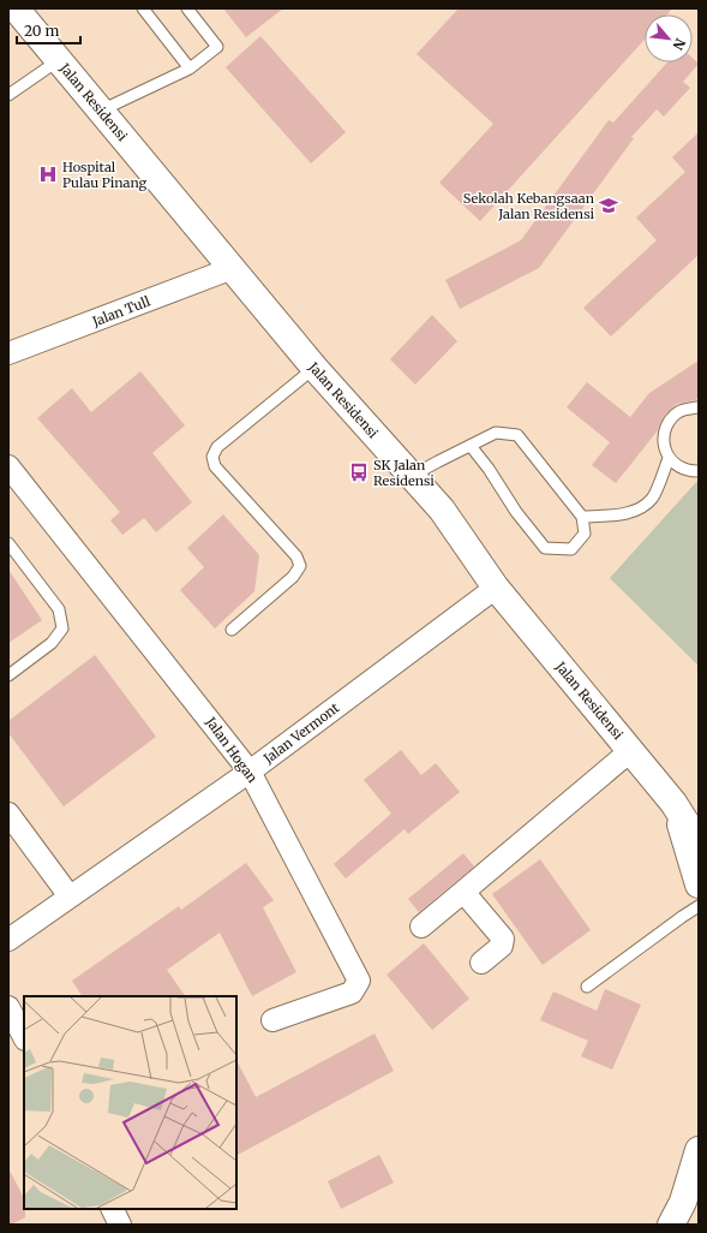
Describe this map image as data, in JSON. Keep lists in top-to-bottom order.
{
  "streets": {
    "main road": ["Jalan Residensi"],
    "street": ["Jalan Tull", "Jalan Vermont", "Jalan Hogan"]
  },
  "crossings": [
    ["Jalan Residensi", "Jalan Tull"],
    ["Jalan Residensi", "Jalan Vermont"],
    ["Jalan Vermont", "Jalan Hogan"]
  ],
  "places": {
    "hospital": ["Hospital Pulau Pinang"],
    "school or university": ["Sekolah Kebangsaan Jalan Residensi"],
    "bus stop": ["SK Jalan Residensi"]
  },
  "scale_bar": "20 m",
  "north": "bottom right"
}
